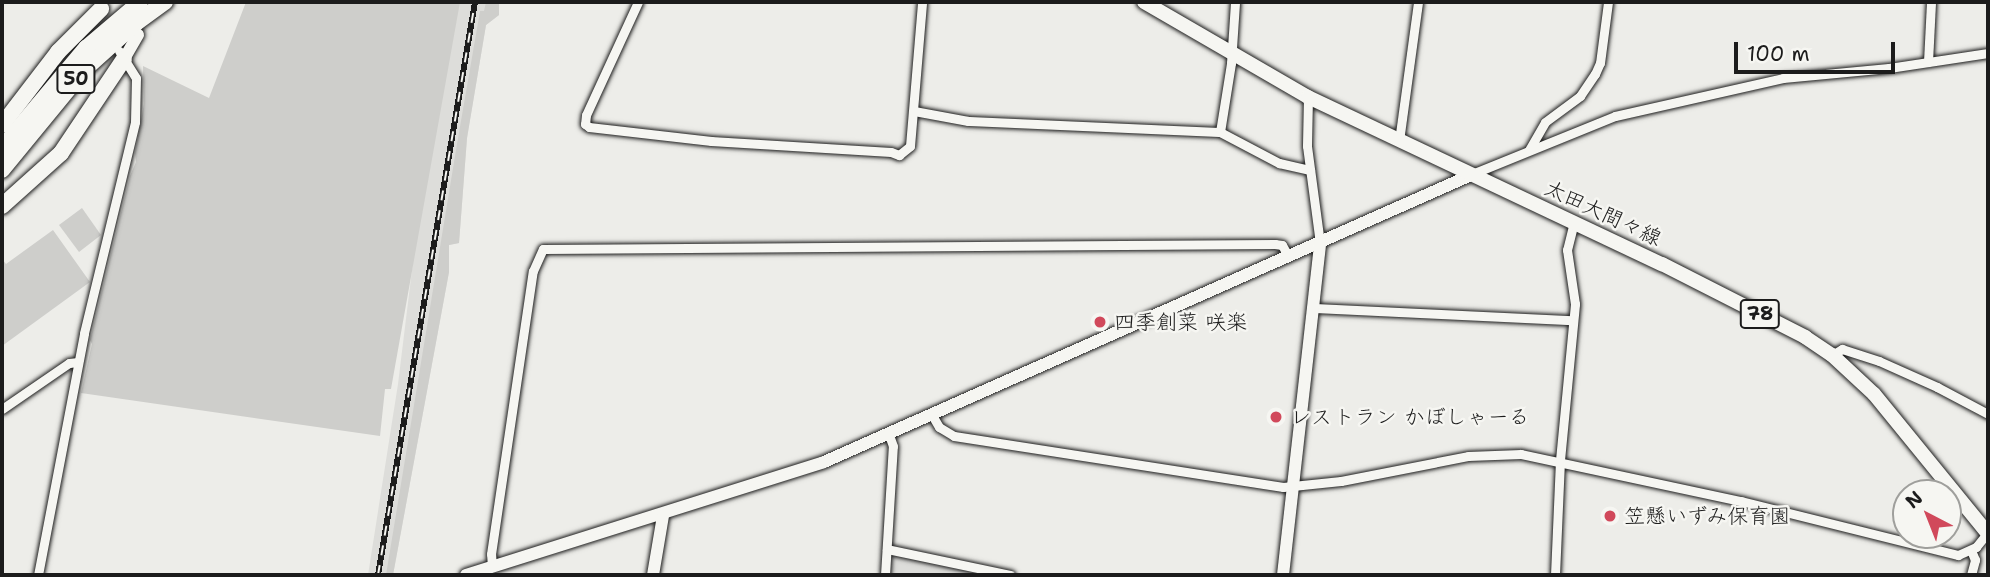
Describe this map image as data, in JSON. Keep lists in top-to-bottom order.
{
  "streets": {
    "highway": ["50"],
    "main road": ["太田大間々線", "78"]
  },
  "places": ["四季創菜 咲楽", "レストラン かぼしゃーる", "笠懸いずみ保育園"],
  "scale_bar": "100 m",
  "north": "top left"
}
